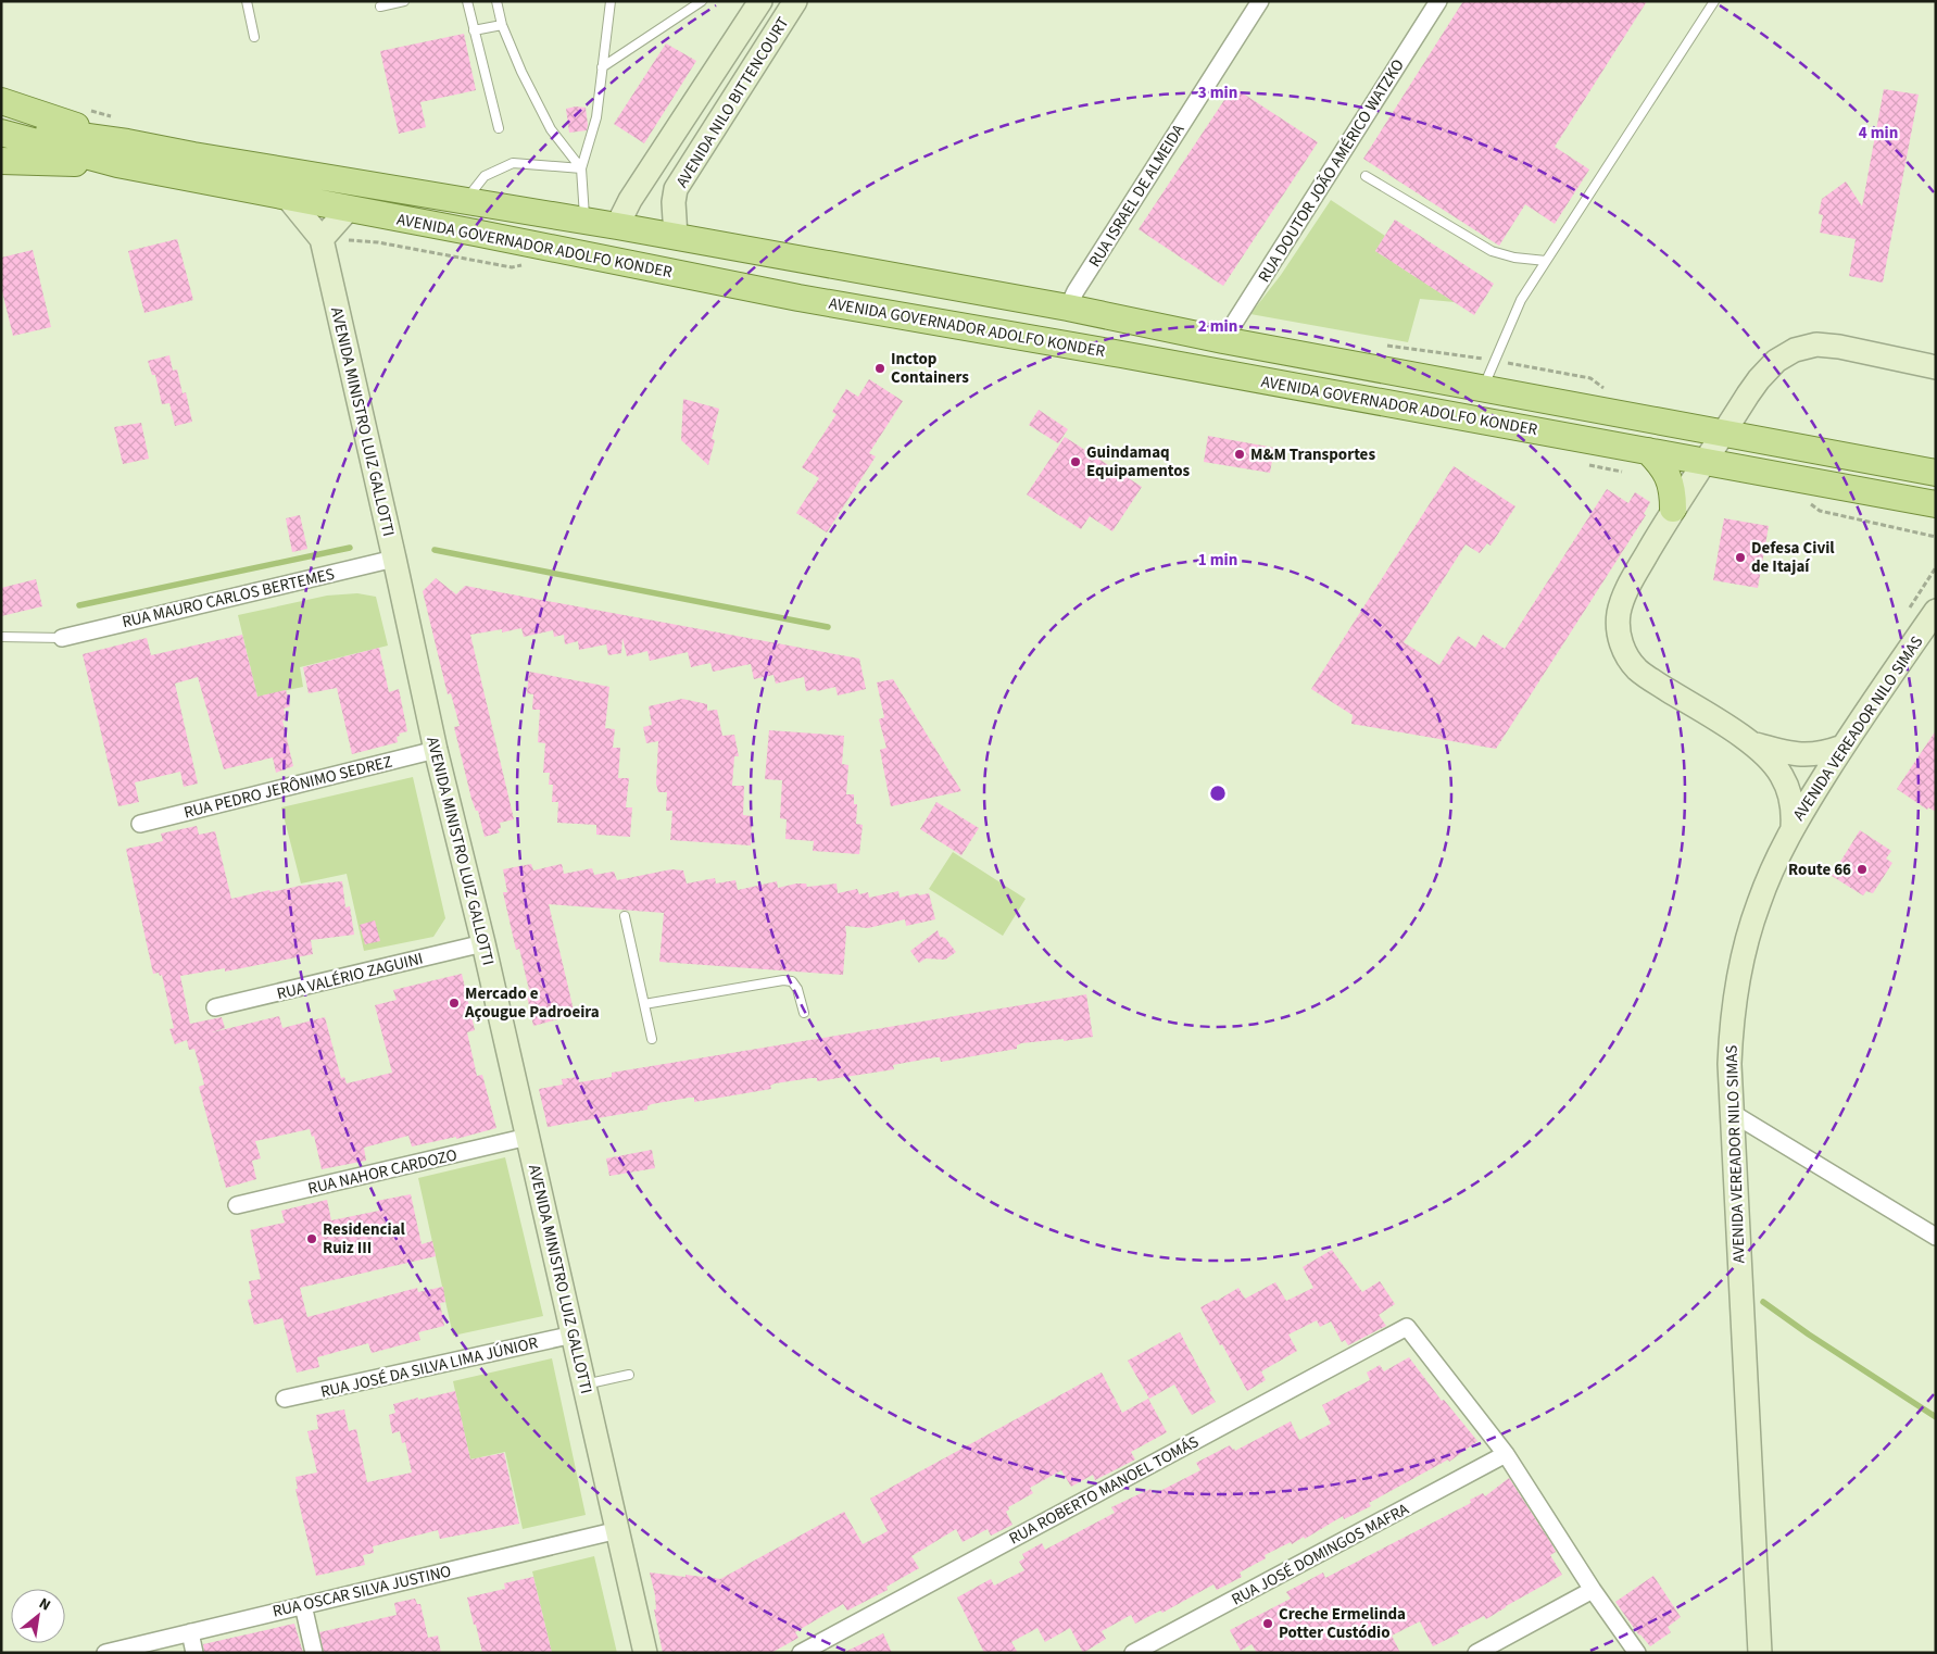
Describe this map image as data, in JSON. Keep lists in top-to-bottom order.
{
  "streets": {
    "main road": ["AVENIDA GOVERNADOR ADOLFO KONDER"],
    "street": [
      "AVENIDA NILO BITTENCOURT",
      "RUA DOUTOR JOÃO AMÉRICO WATZKO",
      "RUA ISRAEL DE ALMEIDA",
      "AVENIDA MINISTRO LUIZ GALLOTTI",
      "RUA MAURO CARLOS BERTEMES",
      "AVENIDA VEREADOR NILO SIMAS",
      "RUA PEDRO JERÔNIMO SEDREZ",
      "RUA VALÉRIO ZAGUINI",
      "RUA NAHOR CARDOZO",
      "RUA JOSÉ DA SILVA LIMA JÚNIOR",
      "RUA ROBERTO MANOEL TOMÁS",
      "RUA JOSÉ DOMINGOS MAFRA",
      "RUA OSCAR SILVA JUSTINO"
    ]
  },
  "crossings": [
    ["AVENIDA NILO BITTENCOURT", "AVENIDA GOVERNADOR ADOLFO KONDER"],
    ["RUA DOUTOR JOÃO AMÉRICO WATZKO", "AVENIDA GOVERNADOR ADOLFO KONDER"],
    ["RUA ISRAEL DE ALMEIDA", "AVENIDA GOVERNADOR ADOLFO KONDER"],
    ["AVENIDA GOVERNADOR ADOLFO KONDER", "AVENIDA MINISTRO LUIZ GALLOTTI"],
    ["AVENIDA MINISTRO LUIZ GALLOTTI", "RUA MAURO CARLOS BERTEMES"],
    ["AVENIDA MINISTRO LUIZ GALLOTTI", "RUA PEDRO JERÔNIMO SEDREZ"],
    ["AVENIDA MINISTRO LUIZ GALLOTTI", "RUA VALÉRIO ZAGUINI"],
    ["AVENIDA MINISTRO LUIZ GALLOTTI", "RUA NAHOR CARDOZO"],
    ["AVENIDA MINISTRO LUIZ GALLOTTI", "RUA JOSÉ DA SILVA LIMA JÚNIOR"],
    ["AVENIDA MINISTRO LUIZ GALLOTTI", "RUA OSCAR SILVA JUSTINO"],
    ["RUA ROBERTO MANOEL TOMÁS", "RUA JOSÉ DOMINGOS MAFRA"]
  ],
  "places": [
    "Inctop Containers",
    "M&M Transportes",
    "Guindamaq Equipamentos",
    "Defesa Civil de Itajaí",
    "Route 66",
    "Mercado e Açougue Padroeira",
    "Residencial Ruiz III",
    "Creche Ermelinda Potter Custódio"
  ],
  "north": "top right",
  "rings": [
    "3 min",
    "4 min",
    "2 min",
    "1 min"
  ]
}
